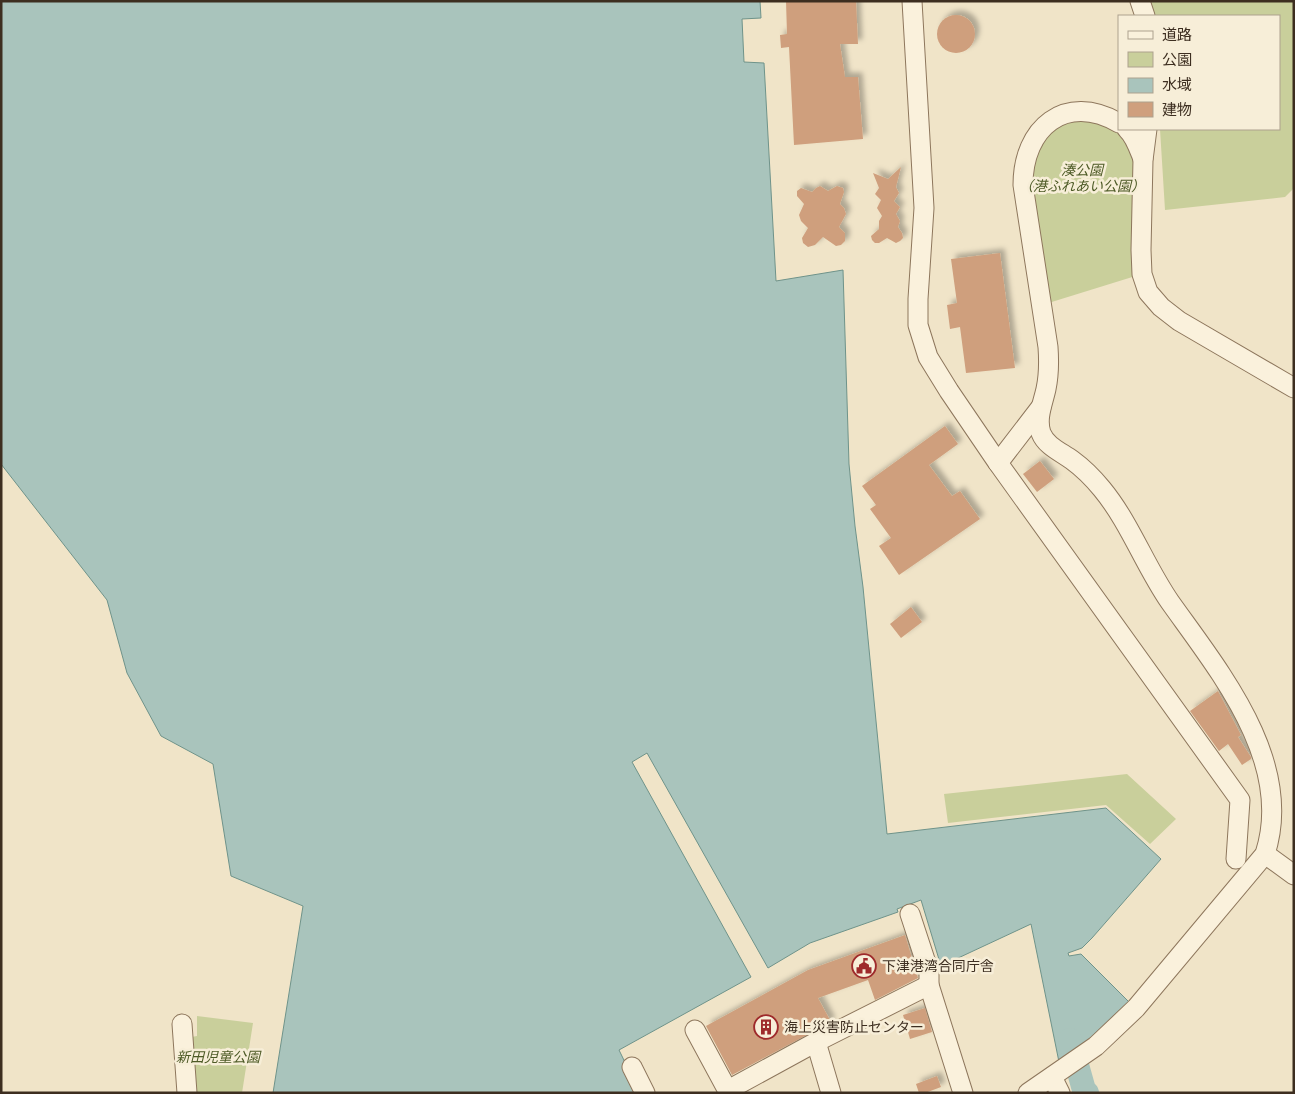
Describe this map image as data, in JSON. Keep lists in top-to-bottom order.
{
  "parks": ["湊公園 （港ふれあい公園）", "新田児童公園"],
  "places": {
    "public building": ["下津港湾合同庁舎"],
    "building": ["海上災害防止センター"]
  },
  "legend": [
    "道路",
    "公園",
    "水域",
    "建物"
  ]
}
